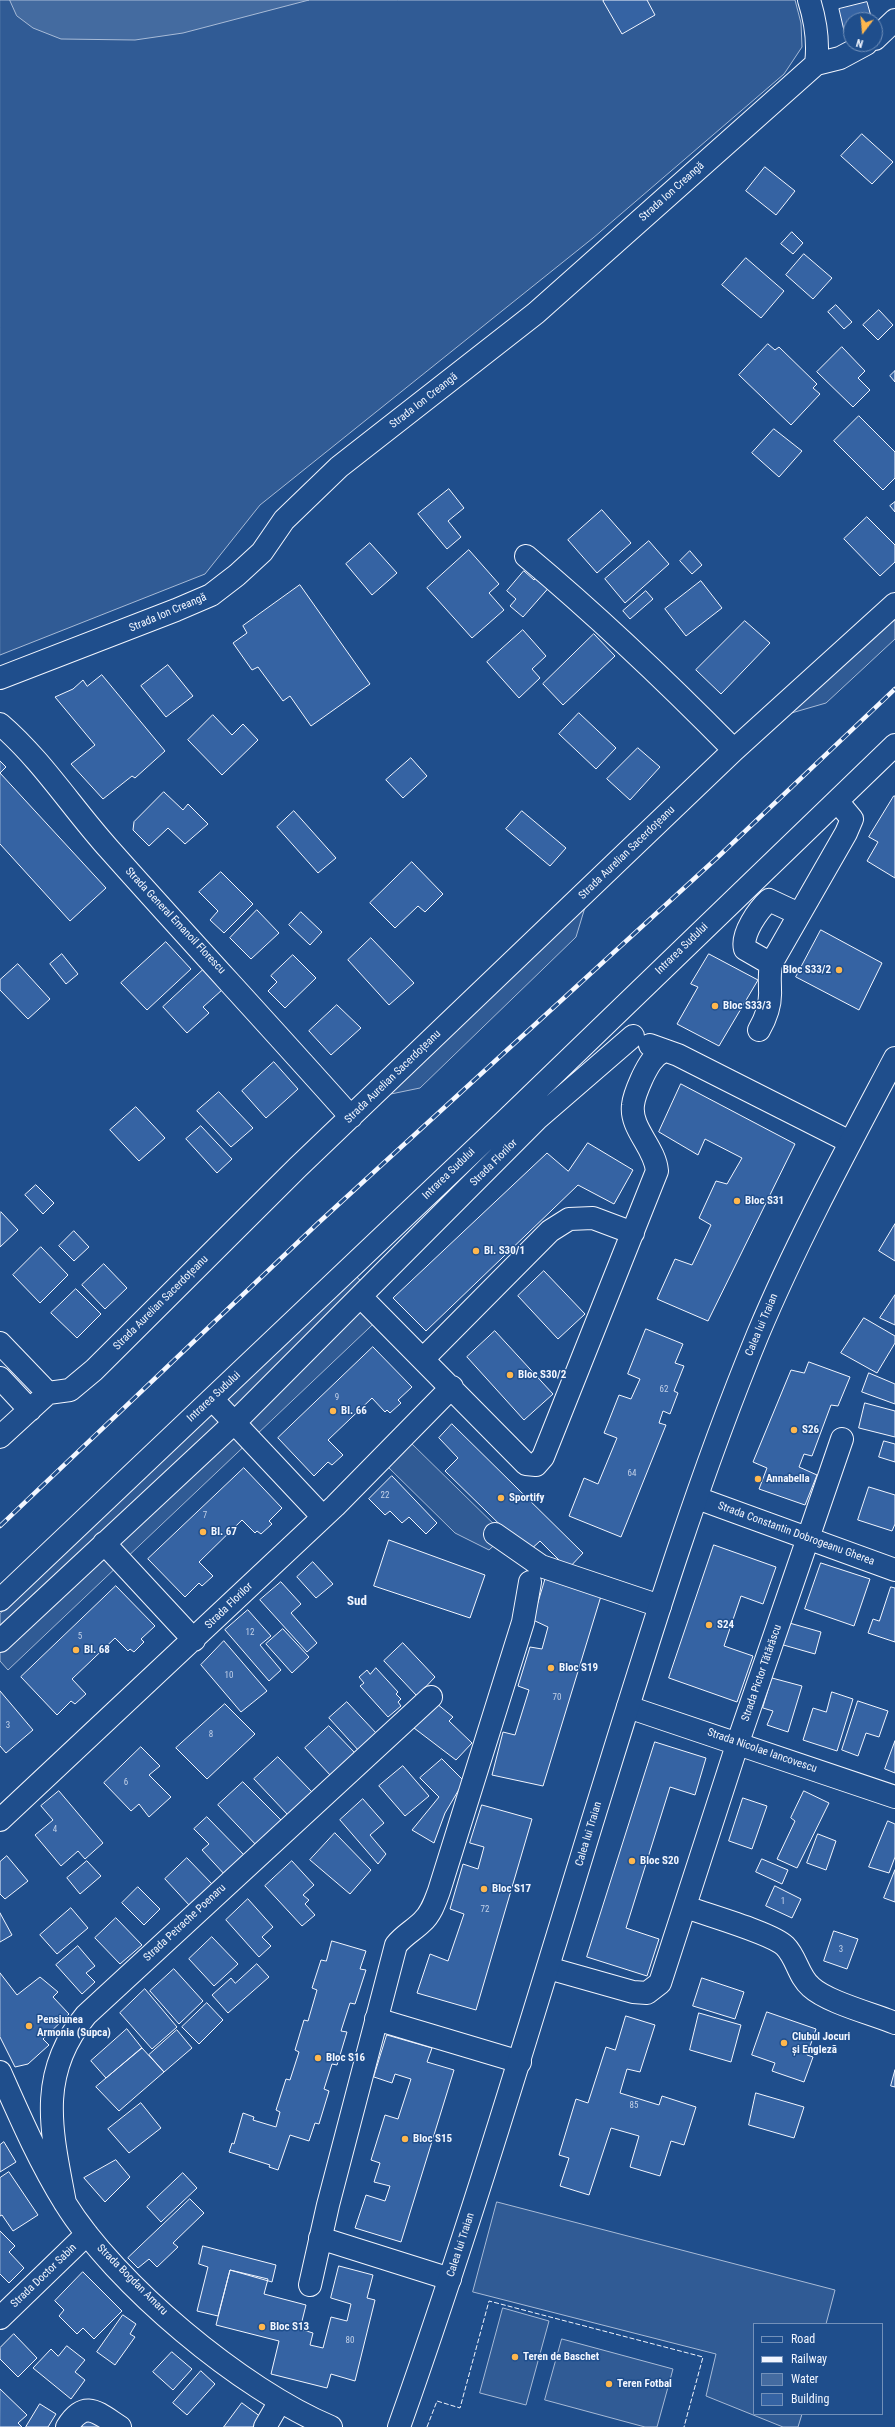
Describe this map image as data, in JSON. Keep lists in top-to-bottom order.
{
  "streets": {
    "street": [
      "Strada Ion Creangă",
      "Strada Aurelian Sacerdoțeanu",
      "Strada General Emanoil Florescu",
      "Intrarea Sudului",
      "Strada Florilor",
      "Calea lui Traian",
      "Strada Constantin Dobrogeanu Gherea",
      "Strada Pictor Tătărăscu",
      "Strada Nicolae Iancovescu",
      "Strada Petrache Poenaru",
      "Strada Doctor Sabin",
      "Strada Bogdan Amaru"
    ]
  },
  "crossings": [
    ["Strada Aurelian Sacerdoțeanu", "Strada General Emanoil Florescu"],
    ["Calea lui Traian", "Strada Constantin Dobrogeanu Gherea"],
    ["Calea lui Traian", "Strada Pictor Tătărăscu"],
    ["Calea lui Traian", "Strada Nicolae Iancovescu"],
    ["Strada Constantin Dobrogeanu Gherea", "Strada Pictor Tătărăscu"],
    ["Strada Pictor Tătărăscu", "Strada Nicolae Iancovescu"],
    ["Strada Petrache Poenaru", "Strada Bogdan Amaru"],
    ["Strada Doctor Sabin", "Strada Bogdan Amaru"]
  ],
  "districts": ["Sud"],
  "places": [
    "Bloc S33/2",
    "Bloc S33/3",
    "Bloc S31",
    "Bl. S30/1",
    "Bloc S30/2",
    "Bl. 66",
    "S26",
    "Annabella",
    "Sportify",
    "Bl. 67",
    "S24",
    "Bl. 68",
    "Bloc S19",
    "Bloc S20",
    "Bloc S17",
    "Pensiunea Armonia (Supca)",
    "Clubul Jocuri și Engleză",
    "Bloc S16",
    "Bloc S15",
    "Bloc S13",
    "Teren de Baschet",
    "Teren Fotbal"
  ],
  "house_numbers": [
    "62",
    "9",
    "64",
    "22",
    "7",
    "12",
    "5",
    "10",
    "70",
    "3",
    "8",
    "6",
    "4",
    "1",
    "72",
    "3",
    "85",
    "80"
  ],
  "legend": [
    "Road",
    "Railway",
    "Water",
    "Building"
  ],
  "north": "bottom"
}
